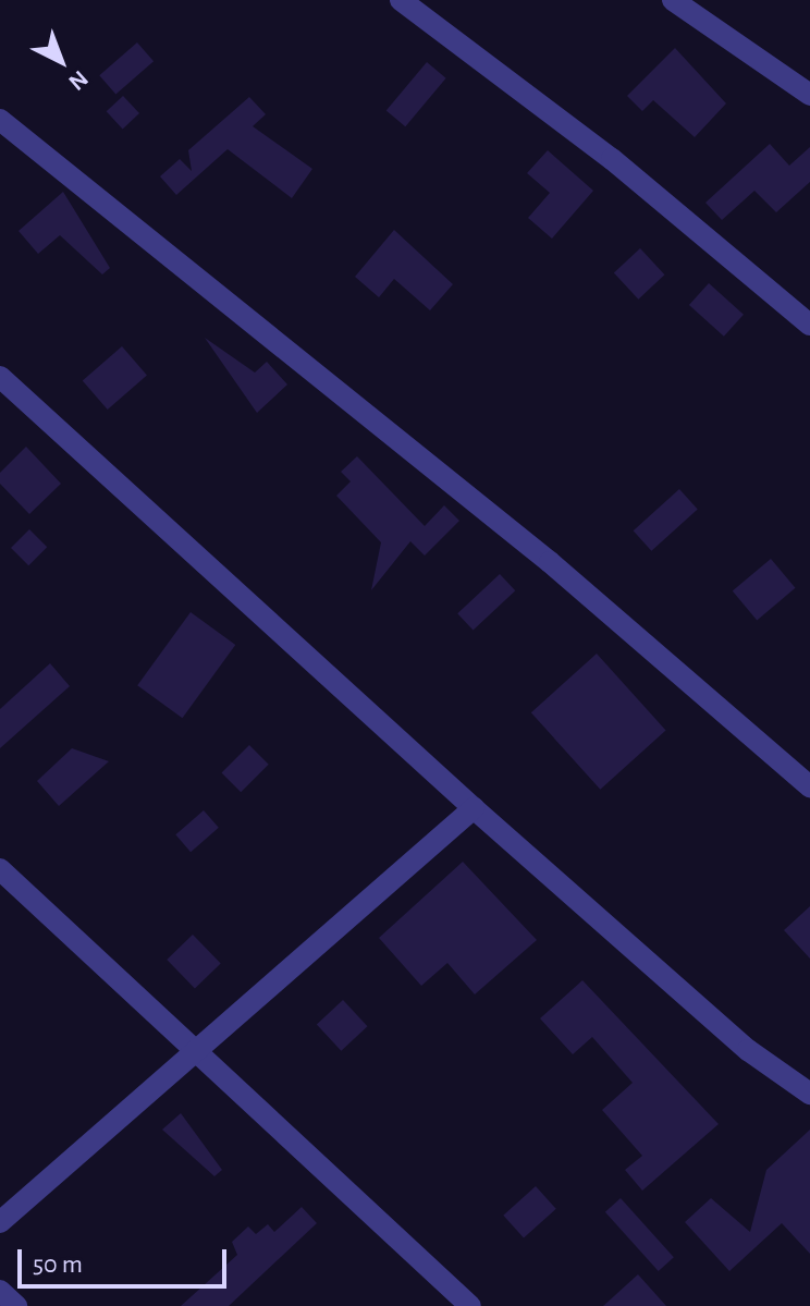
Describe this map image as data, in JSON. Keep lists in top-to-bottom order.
{
  "scale_bar": "50 m",
  "north": "bottom right"
}
